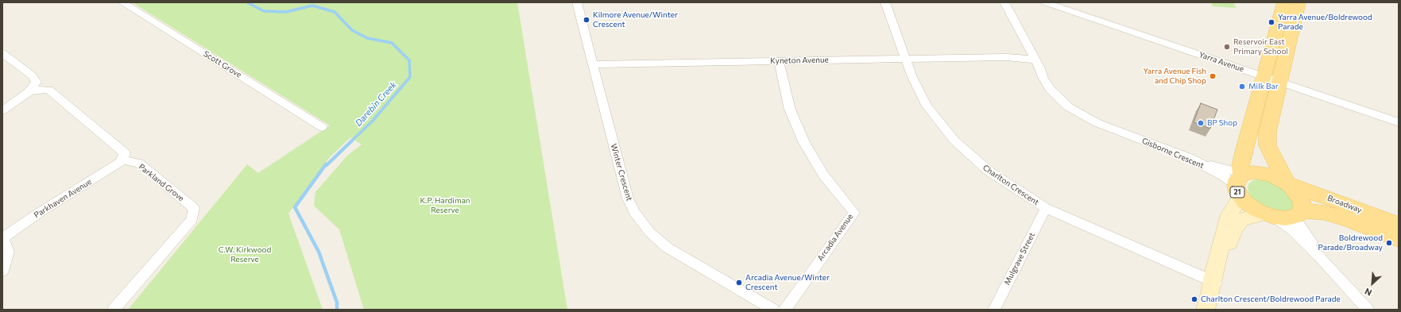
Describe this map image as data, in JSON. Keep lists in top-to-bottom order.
{
  "streets": {
    "main road": ["21", "Broadway"],
    "street": [
      "Kyneton Avenue",
      "Yarra Avenue",
      "Scott Grove",
      "Gisborne Crescent",
      "Winter Crescent",
      "Parkland Grove",
      "Charlton Crescent",
      "Parkhaven Avenue",
      "Arcadia Avenue",
      "Mulgrave Street"
    ]
  },
  "crossings": [
    ["Kyneton Avenue", "Gisborne Crescent"],
    ["Kyneton Avenue", "Winter Crescent"],
    ["Kyneton Avenue", "Charlton Crescent"],
    ["Kyneton Avenue", "Arcadia Avenue"],
    ["Gisborne Crescent", "21"],
    ["Gisborne Crescent", "Broadway"],
    ["Parkland Grove", "Parkhaven Avenue"],
    ["Charlton Crescent", "Mulgrave Street"],
    ["21", "Broadway"]
  ],
  "water": ["Darebin Creek"],
  "parks": ["K.P. Hardiman Reserve", "C.W. Kirkwood Reserve"],
  "places": [
    "Kilmore Avenue/Winter Crescent",
    "Yarra Avenue/Boldrewood Parade",
    "Reservoir East Primary School",
    "Yarra Avenue Fish and Chip Shop",
    "Milk Bar",
    "BP Shop",
    "Boldrewood Parade/Broadway",
    "Arcadia Avenue/Winter Crescent",
    "Charlton Crescent/Boldrewood Parade"
  ],
  "north": "bottom left"
}
